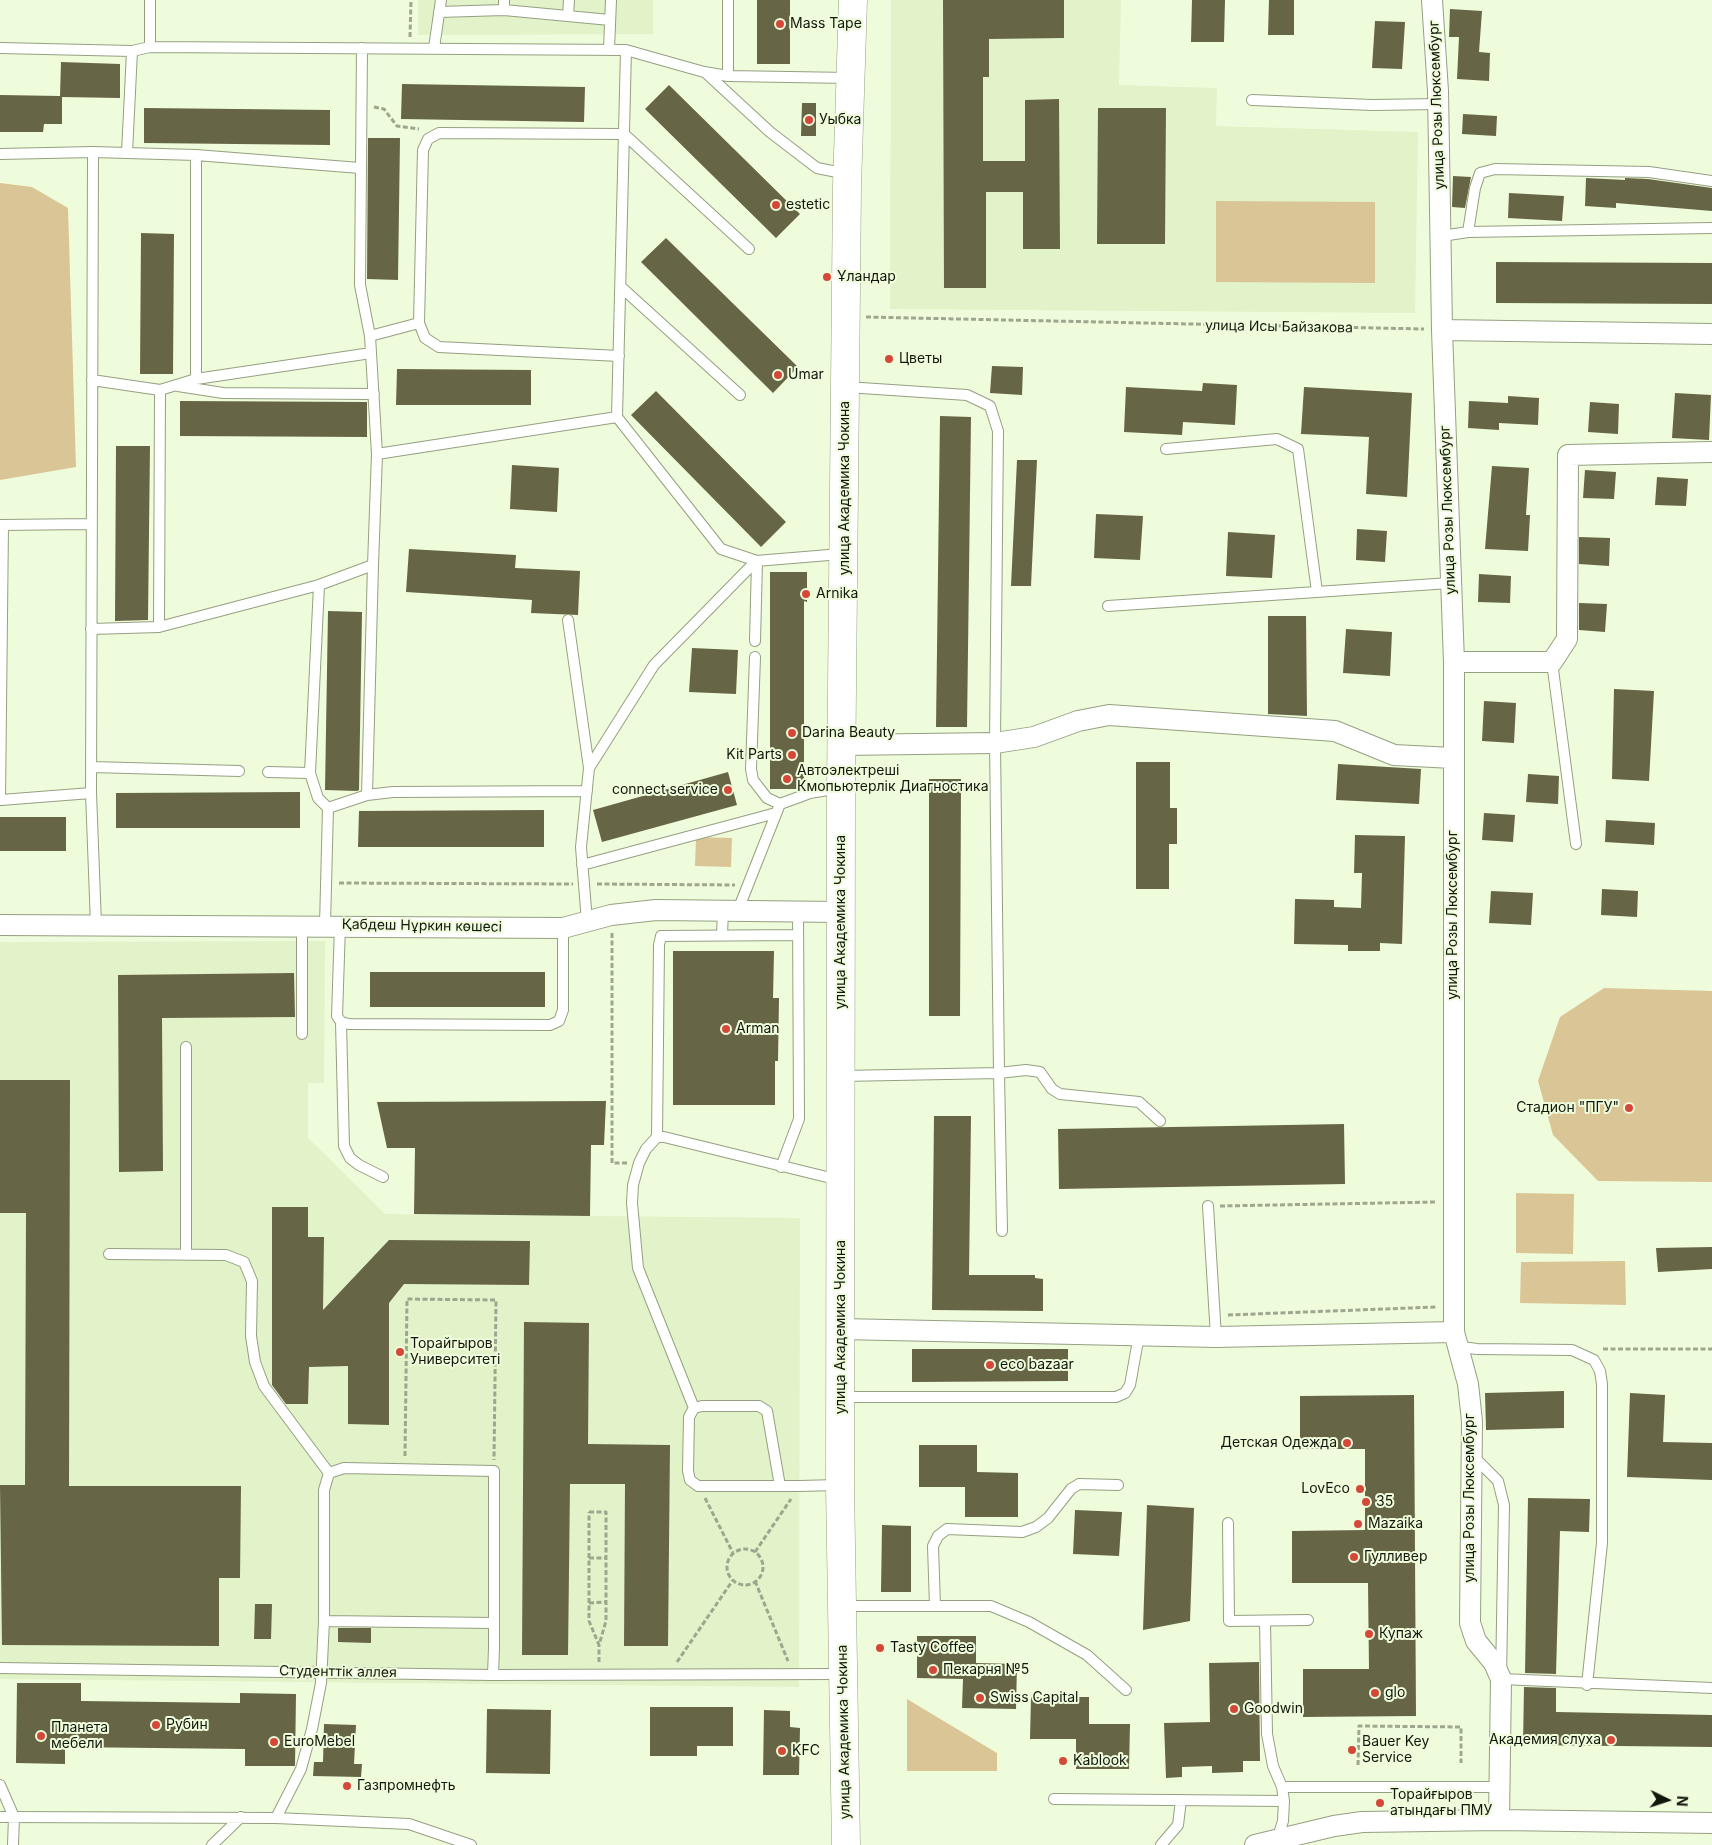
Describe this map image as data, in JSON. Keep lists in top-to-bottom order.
{
  "streets": {
    "main road": ["улица Академика Чокина"],
    "street": ["улица Розы Люксембург", "Қабдеш Нұркин көшесі"],
    "lane": ["Студенттік аллея"],
    "path": ["улица Исы Байзакова"]
  },
  "crossings": [
    ["улица Розы Люксембург", "улица Исы Байзакова"],
    ["улица Исы Байзакова", "улица Академика Чокина"],
    ["улица Академика Чокина", "Қабдеш Нұркин көшесі"],
    ["улица Академика Чокина", "Студенттік аллея"]
  ],
  "places": [
    "Mass Tape",
    "Уыбка",
    "estetic",
    "Ұландар",
    "Цветы",
    "Umar",
    "Arnika",
    "Darina Beauty",
    "Kit Parts",
    "Автоэлектреші Кмопьютерлік Диагностика",
    "connect service",
    "Arman",
    "Стадион \"ПГУ\"",
    "Торайгыров Университеті",
    "eco bazaar",
    "Детская Одежда",
    "LovEco",
    "35",
    "Mazaika",
    "Гулливер",
    "Купаж",
    "Tasty Coffee",
    "Пекарня №5",
    "glo",
    "Swiss Capital",
    "Goodwin",
    "Рубин",
    "Планета мебели",
    "Академия слуха",
    "EuroMebel",
    "Bauer Key Service",
    "KFC",
    "Kablook",
    "Газпромнефть",
    "Торайғыров атындағы ПМУ"
  ],
  "north": "right"
}
